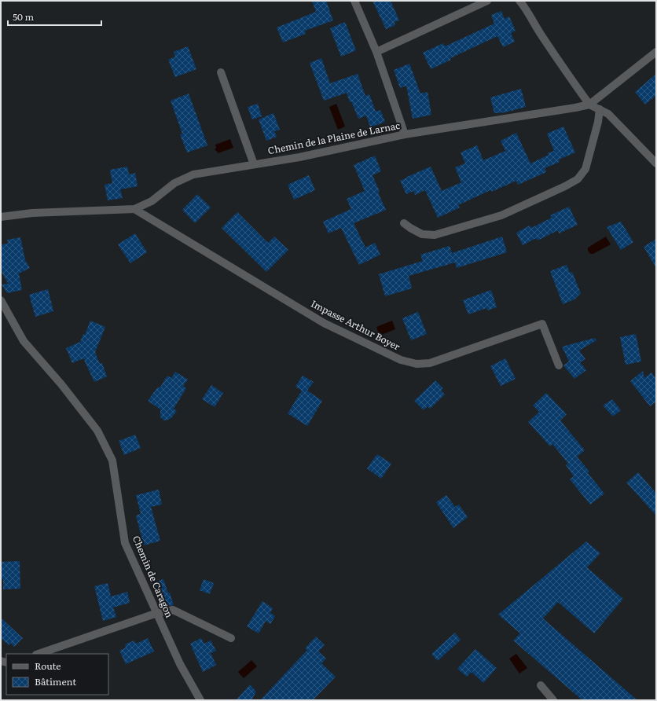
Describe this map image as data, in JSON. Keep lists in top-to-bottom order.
{
  "streets": {
    "street": ["Chemin de la Plaine de Larnac", "Impasse Arthur Boyer", "Chemin de Caragon"]
  },
  "crossings": [
    ["Chemin de la Plaine de Larnac", "Impasse Arthur Boyer"]
  ],
  "legend": ["Route", "Bâtiment"],
  "scale_bar": "50 m"
}
